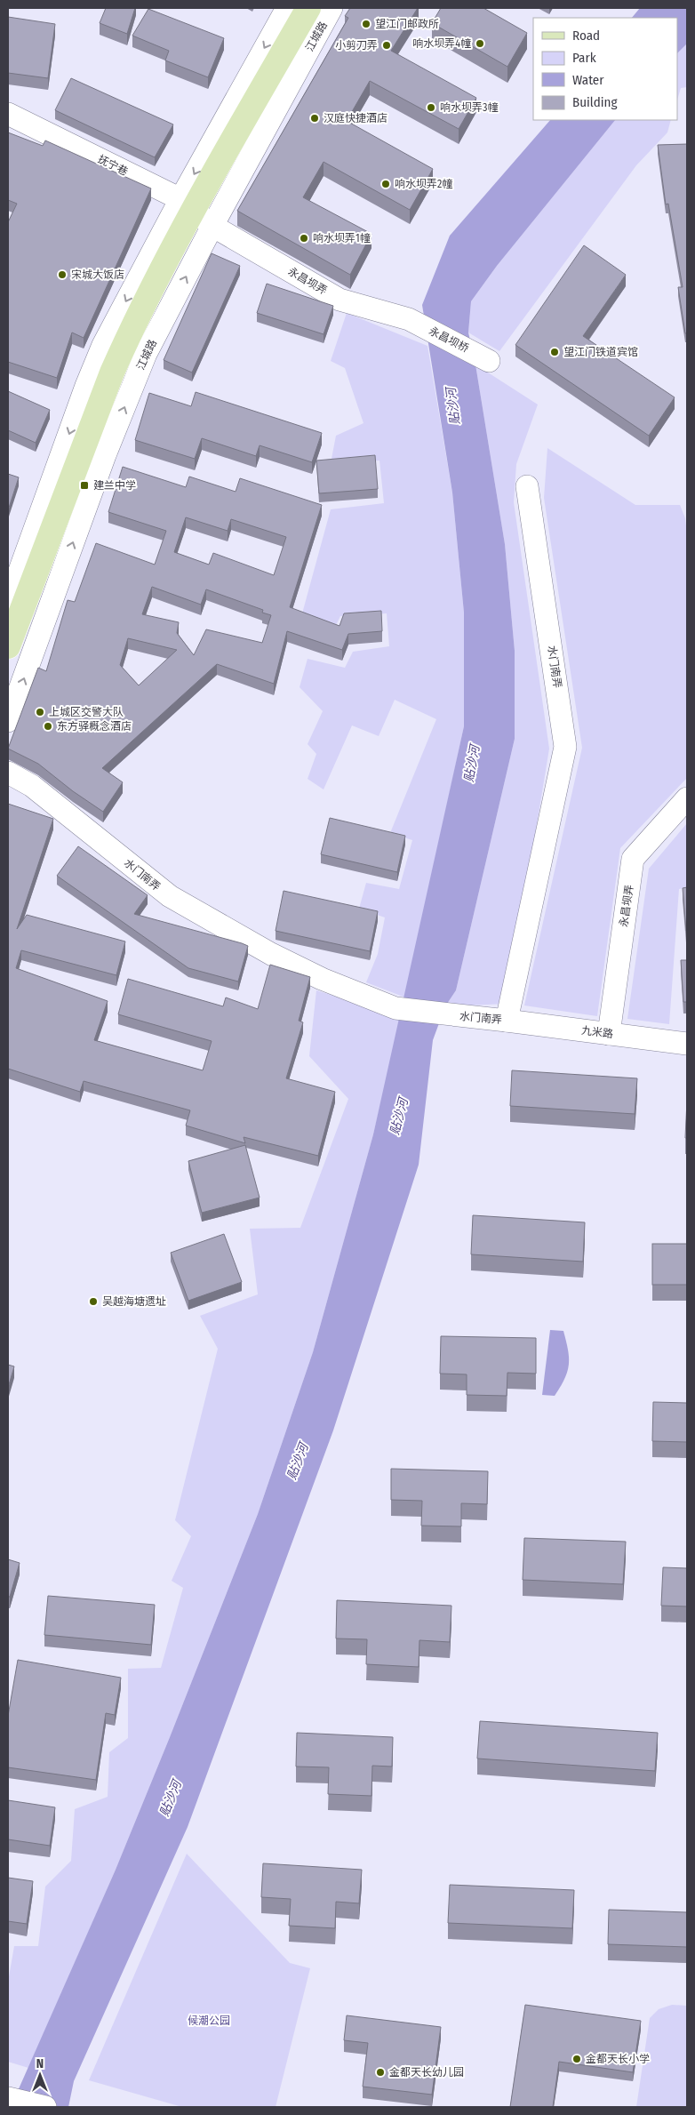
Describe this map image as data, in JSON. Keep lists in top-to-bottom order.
{
  "streets": {
    "main road": ["江城路"],
    "street": [
      "抚宁巷",
      "永昌坝弄",
      "永昌坝桥",
      "水门南弄",
      "九米路"
    ]
  },
  "crossings": [
    ["江城路", "抚宁巷"],
    ["江城路", "永昌坝弄"],
    ["抚宁巷", "永昌坝弄"],
    ["永昌坝弄", "永昌坝桥"],
    ["永昌坝弄", "九米路"],
    ["水门南弄", "九米路"]
  ],
  "water": ["贴沙河"],
  "parks": ["候潮公园"],
  "places": {
    "other": [
      "望江门邮政所",
      "响水坝弄4幢",
      "小剪刀弄",
      "响水坝弄3幢",
      "汉庭快捷酒店",
      "响水坝弄2幢",
      "响水坝弄1幢",
      "宋城大饭店",
      "望江门铁道宾馆",
      "上城区交警大队",
      "东方驿概念酒店",
      "吴越海塘遗址",
      "金都天长小学",
      "金都天长幼儿园"
    ],
    "transit": ["建兰中学"]
  },
  "legend": [
    "Road",
    "Park",
    "Water",
    "Building"
  ],
  "north": "top"
}
